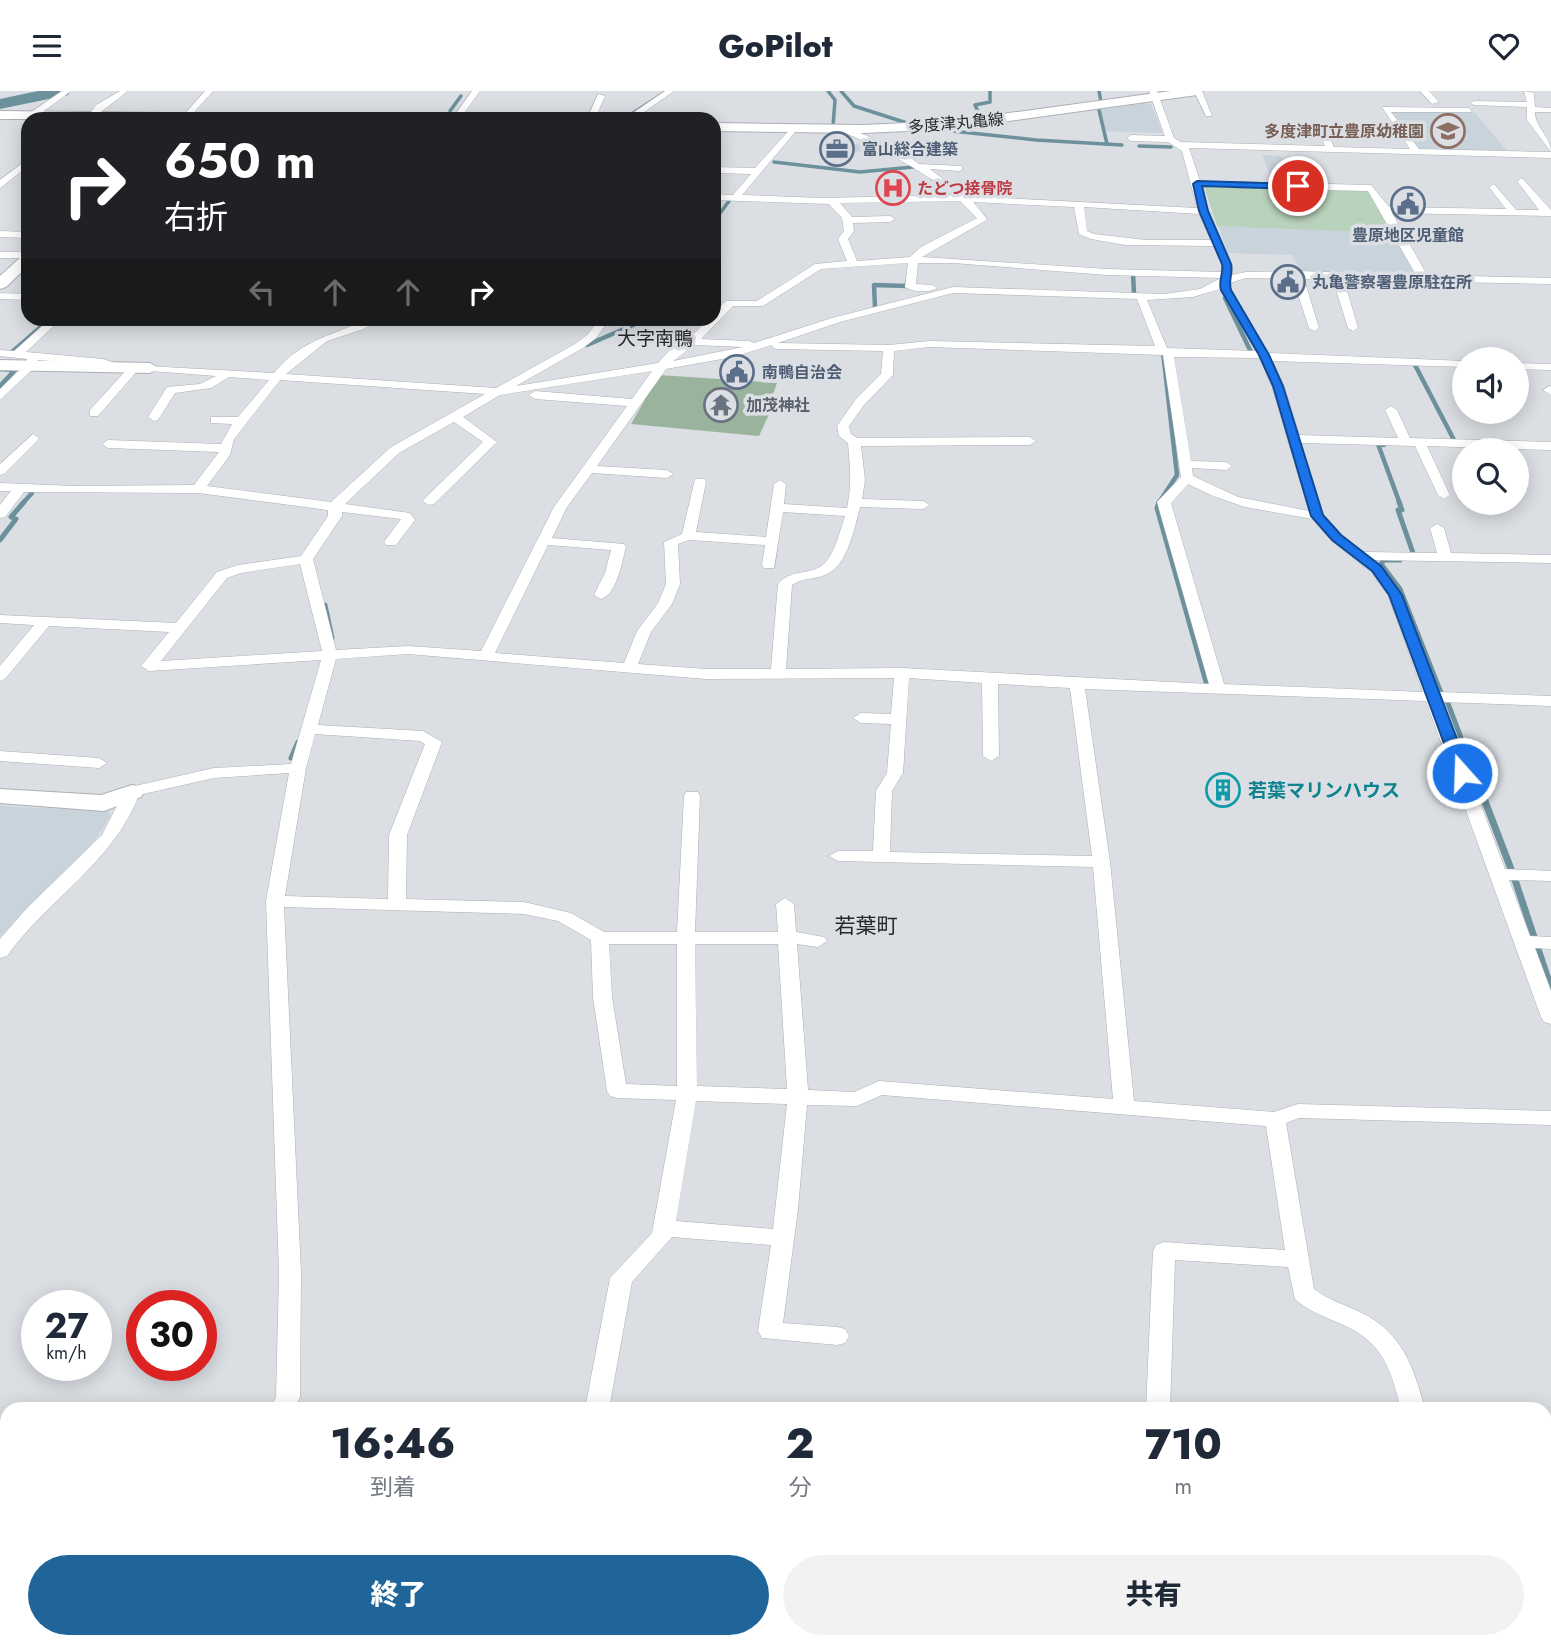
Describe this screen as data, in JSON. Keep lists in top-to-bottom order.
{
  "streets": {
    "main road": ["多度津丸亀線"]
  },
  "districts": ["大字南鴨", "若葉町"],
  "places": {
    "school or university": ["多度津町立豊原幼稚園"],
    "office": ["富山総合建築"],
    "hospital": ["たどつ接骨院"],
    "public building": ["豊原地区児童館", "丸亀警察署豊原駐在所", "南鴨自治会"],
    "temple": ["加茂神社"],
    "building": ["若葉マリンハウス"]
  },
  "page": {
    "header": "GoPilot",
    "turn": ["650 m", "右折"],
    "speed": "27 km/h",
    "limit": "30",
    "eta": [
      "16:46",
      "到着",
      "2",
      "分",
      "710",
      "m"
    ],
    "buttons": ["終了", "共有"]
  }
}
